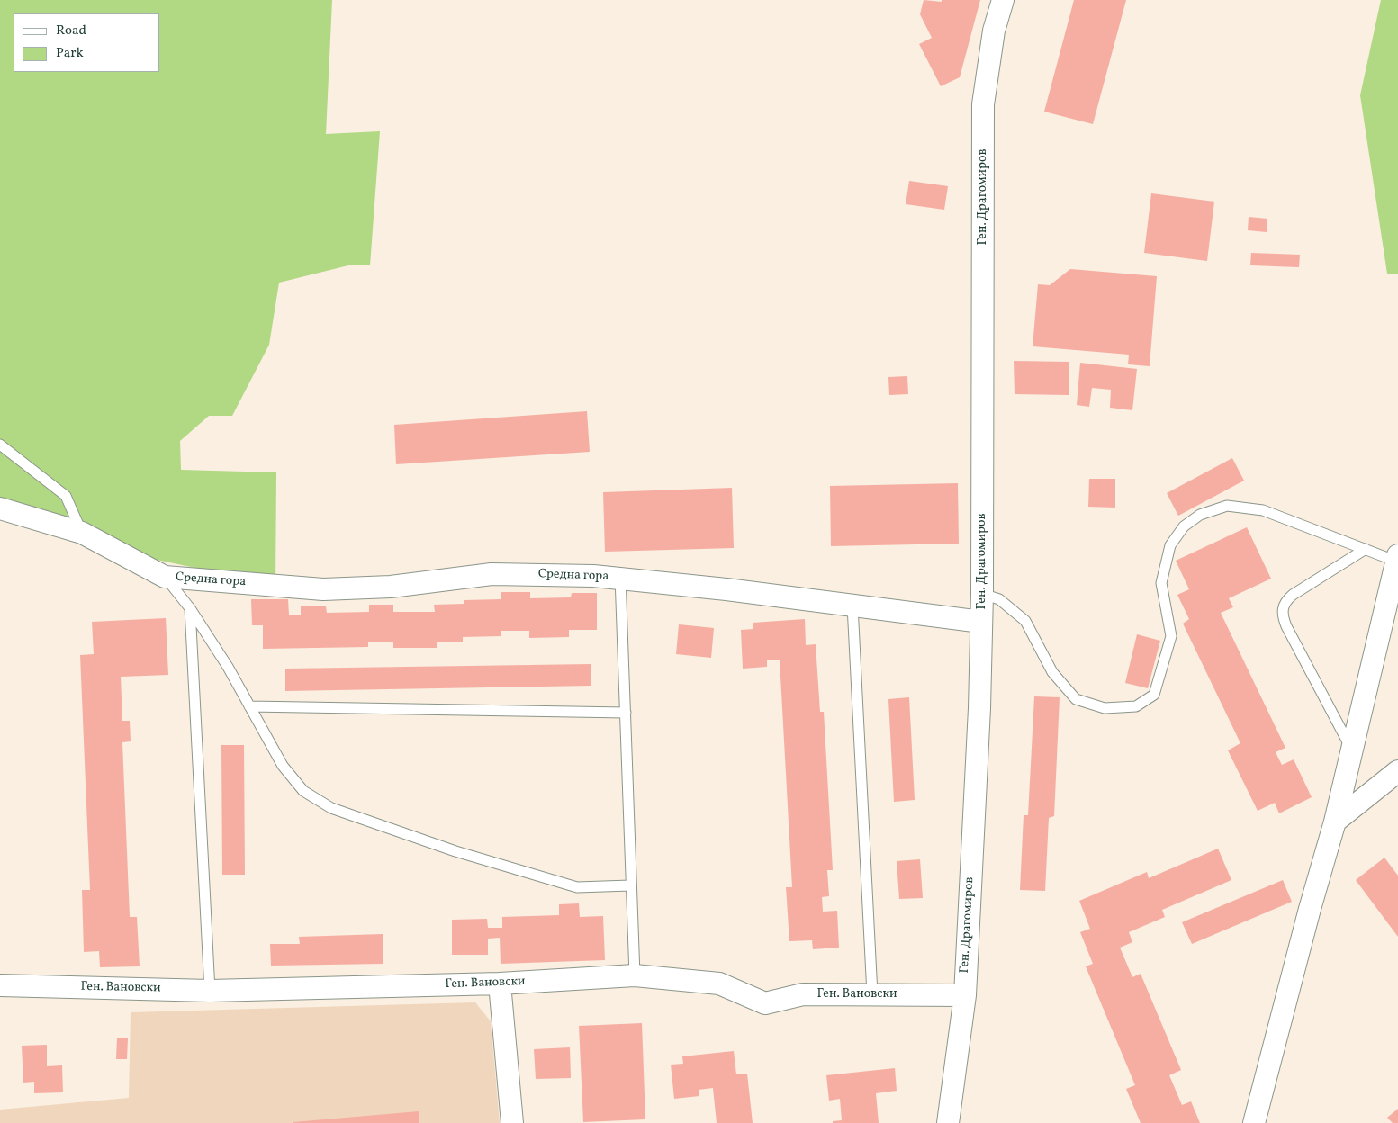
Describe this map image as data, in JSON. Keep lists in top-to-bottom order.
{
  "streets": {
    "street": ["Ген. Драгомиров", "Средна гора", "Ген. Вановски"]
  },
  "crossings": [
    ["Ген. Драгомиров", "Средна гора"],
    ["Ген. Драгомиров", "Ген. Вановски"]
  ],
  "legend": ["Road", "Park"]
}
